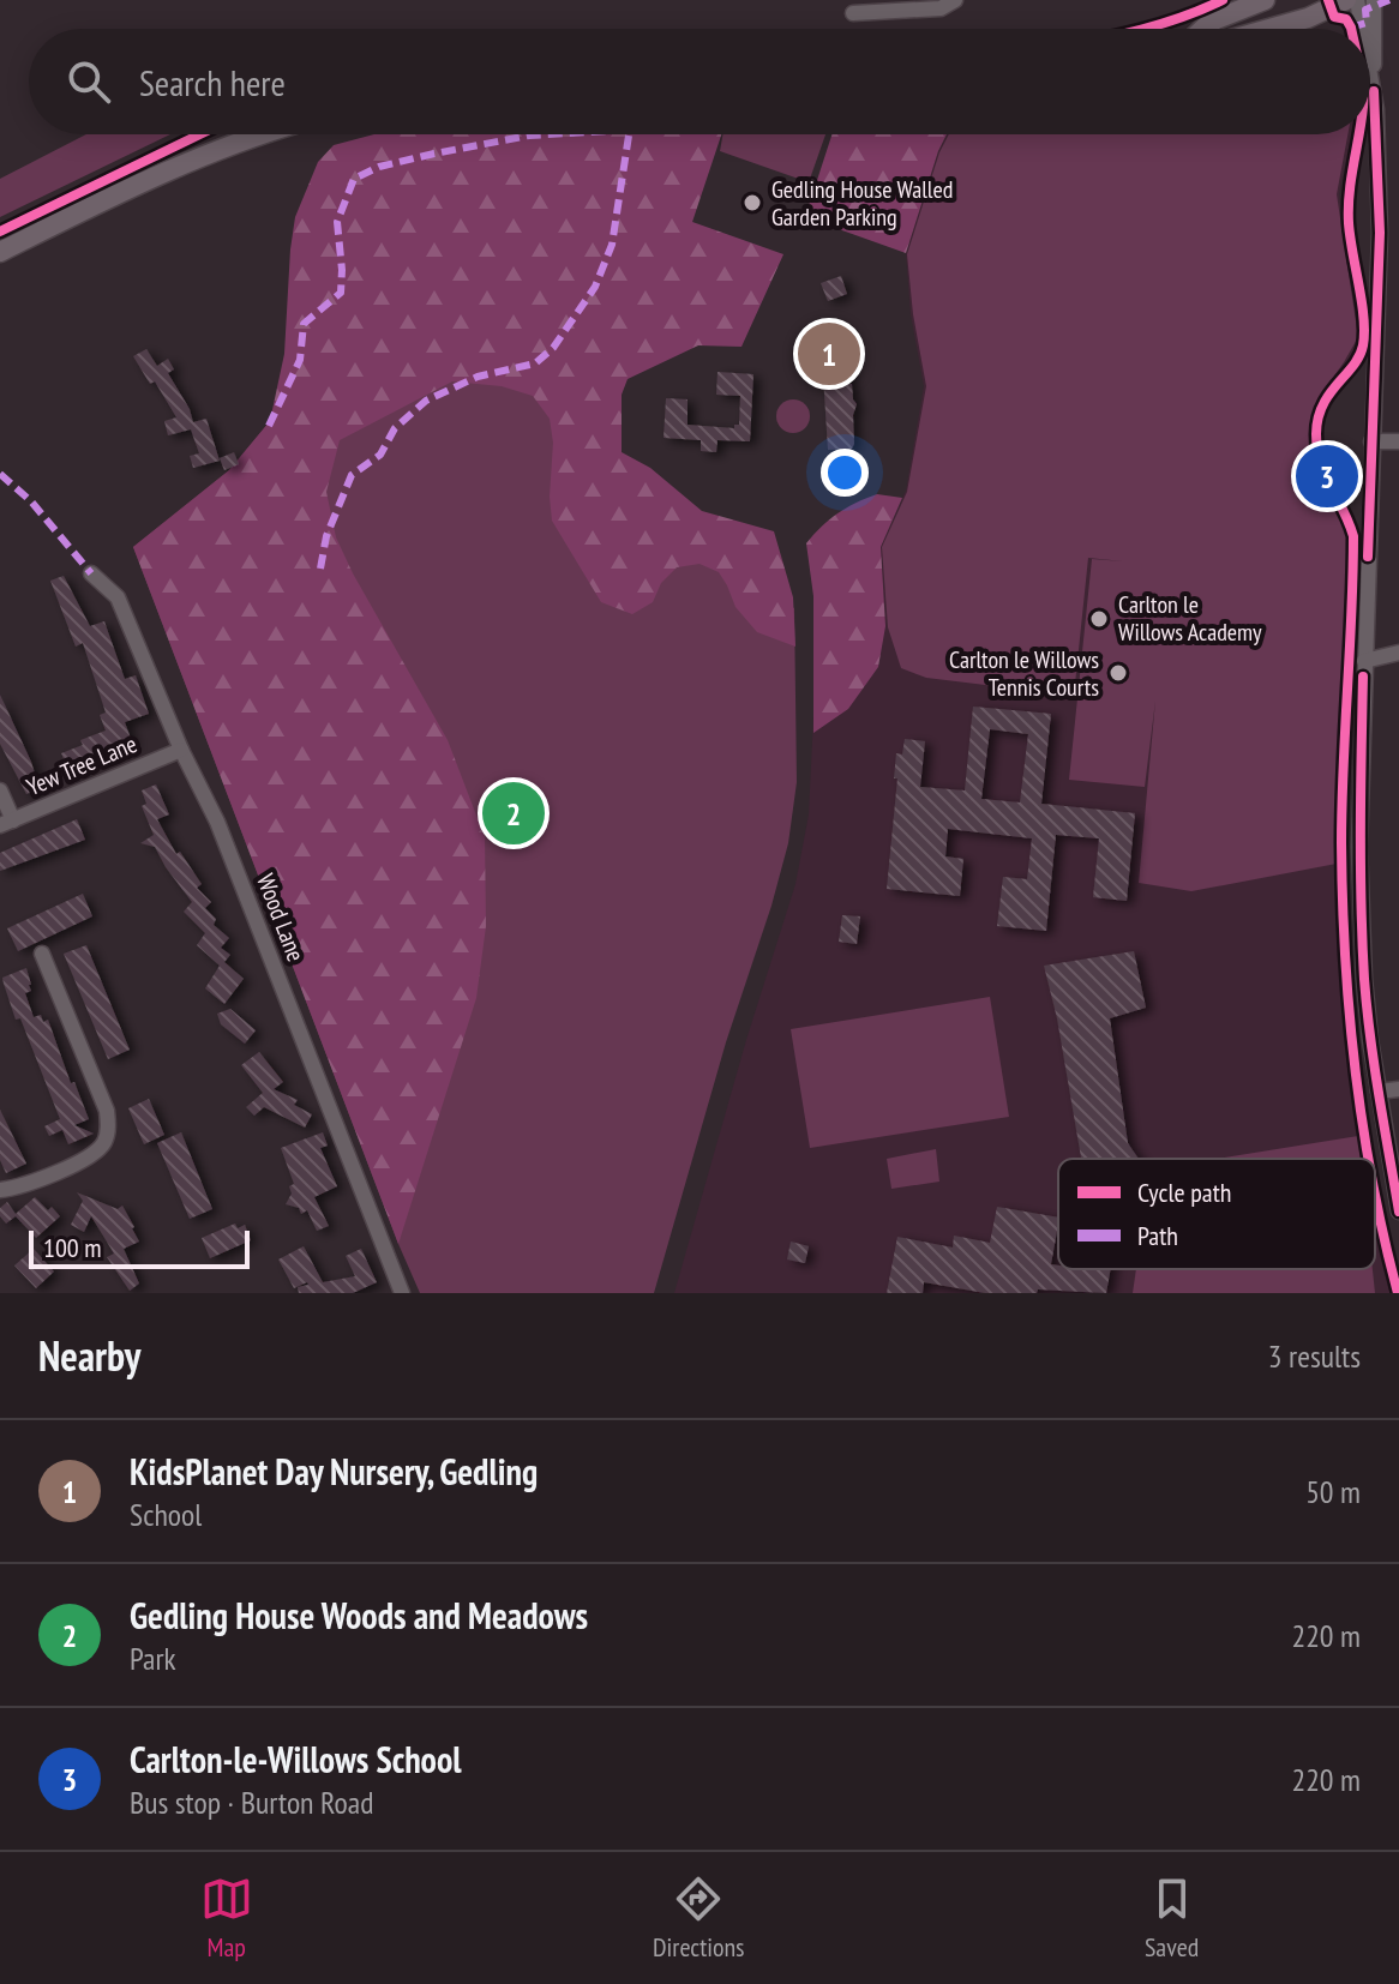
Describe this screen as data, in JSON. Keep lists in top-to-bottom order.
{
  "streets": {
    "street": ["Yew Tree Lane", "Wood Lane"]
  },
  "crossings": [
    ["Yew Tree Lane", "Wood Lane"]
  ],
  "places": ["Gedling House Walled Garden Parking", "Carlton le Willows Academy", "Carlton le Willows Tennis Courts"],
  "legend": ["Cycle path", "Path"],
  "scale_bar": "100 m",
  "page": {
    "search": "Search here",
    "pins": ["1", "3", "2"],
    "scale": "100 m",
    "heading": ["Nearby", "3 results"],
    "list": [
      {
        "mark": "1",
        "name": "KidsPlanet Day Nursery, Gedling",
        "note": "School",
        "value": "50 m"
      },
      {
        "mark": "2",
        "name": "Gedling House Woods and Meadows",
        "note": "Park",
        "value": "220 m"
      },
      {
        "mark": "3",
        "name": "Carlton-le-Willows School",
        "note": "Bus stop · Burton Road",
        "value": "220 m"
      }
    ],
    "nav": ["Map", "Directions", "Saved"]
  }
}
